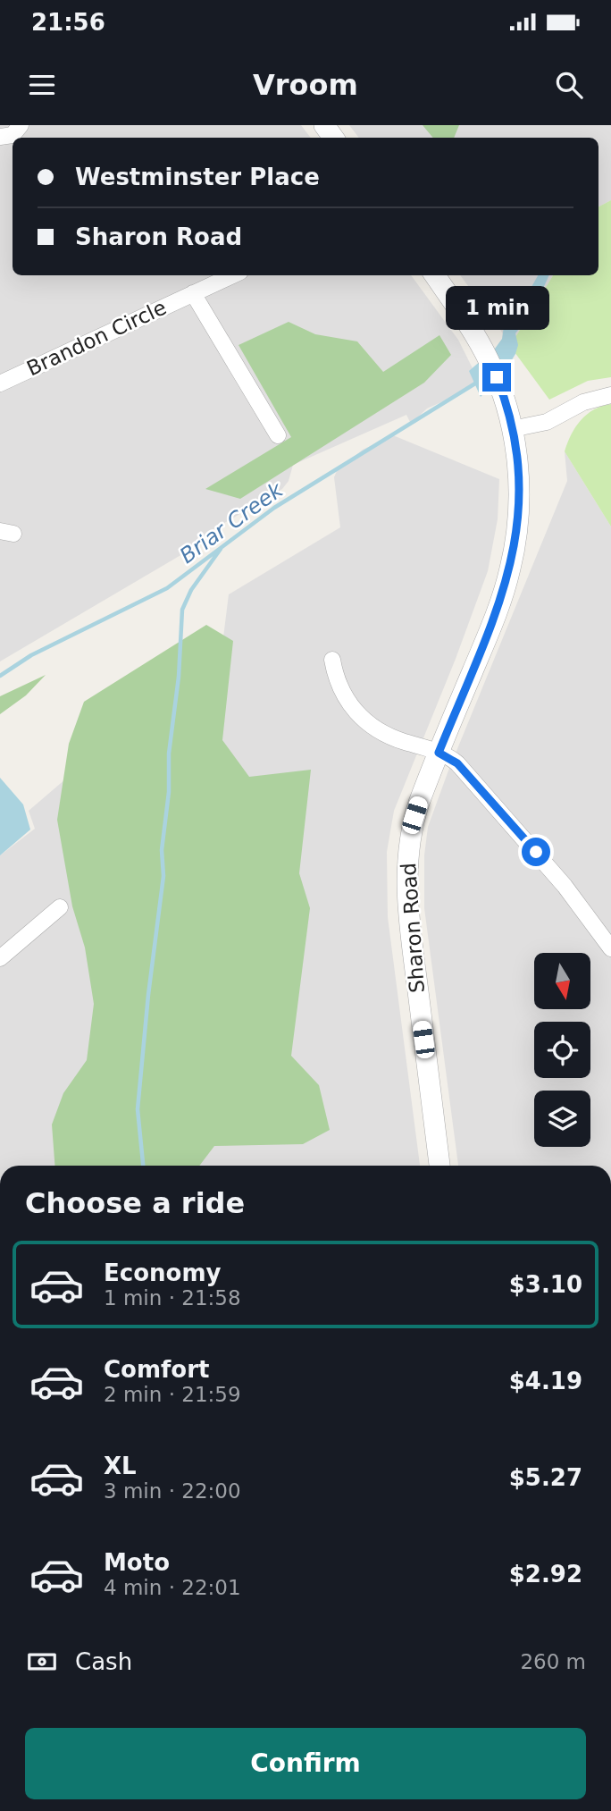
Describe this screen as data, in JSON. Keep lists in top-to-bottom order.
{
  "streets": {
    "street": ["Brandon Circle", "Sharon Road"]
  },
  "water": ["Briar Creek"],
  "north": "bottom",
  "page": {
    "status": "21:56",
    "header": "Vroom",
    "banner": ["Westminster Place", "Sharon Road"],
    "bubble": "1 min",
    "heading": "Choose a ride",
    "list": [
      {
        "name": "Economy",
        "note": "1 min · 21:58",
        "value": "$3.10"
      },
      {
        "name": "Comfort",
        "note": "2 min · 21:59",
        "value": "$4.19"
      },
      {
        "name": "XL",
        "note": "3 min · 22:00",
        "value": "$5.27"
      },
      {
        "name": "Moto",
        "note": "4 min · 22:01",
        "value": "$2.92"
      }
    ],
    "pay": ["Cash", "260 m"],
    "buttons": "Confirm"
  }
}
